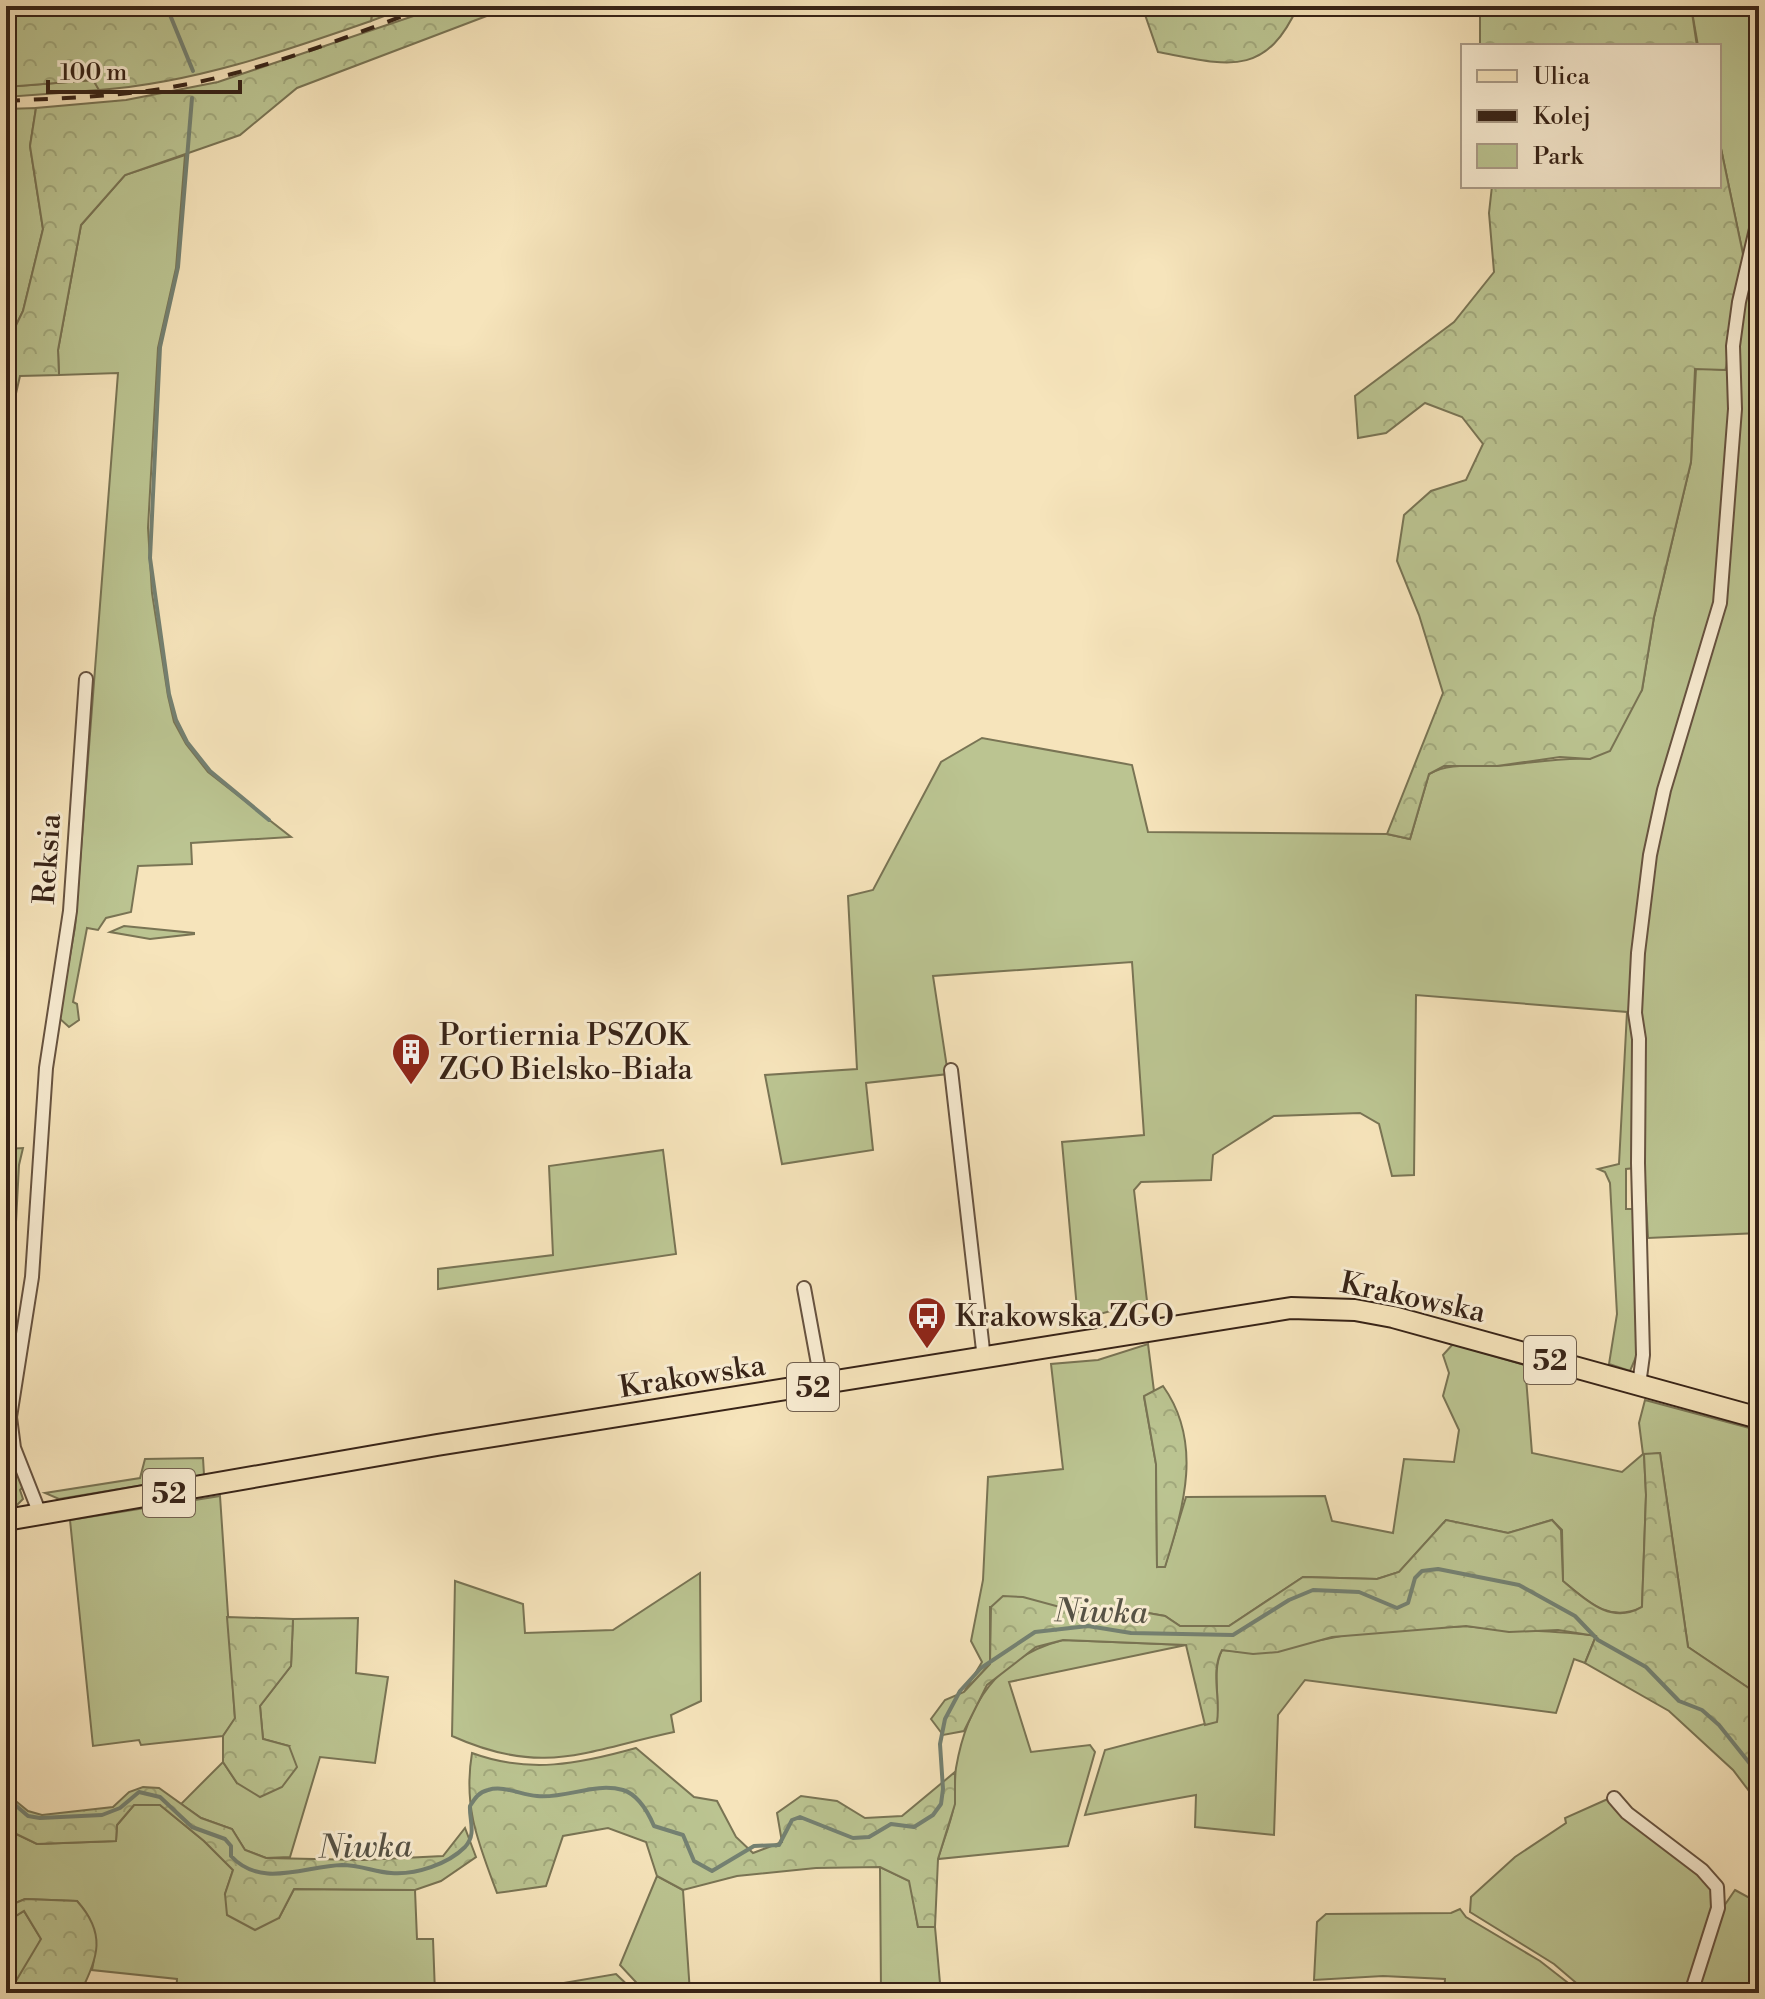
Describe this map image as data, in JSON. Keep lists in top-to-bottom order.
{
  "streets": {
    "main road": ["Krakowska", "52"],
    "street": ["Reksia"]
  },
  "crossings": [
    ["Reksia", "Krakowska"]
  ],
  "water": ["Niwka"],
  "places": {
    "building": ["Portiernia PSZOK ZGO Bielsko-Biała"],
    "bus stop": ["Krakowska ZGO"]
  },
  "legend": ["Ulica", "Kolej", "Park"],
  "scale_bar": "100 m"
}
